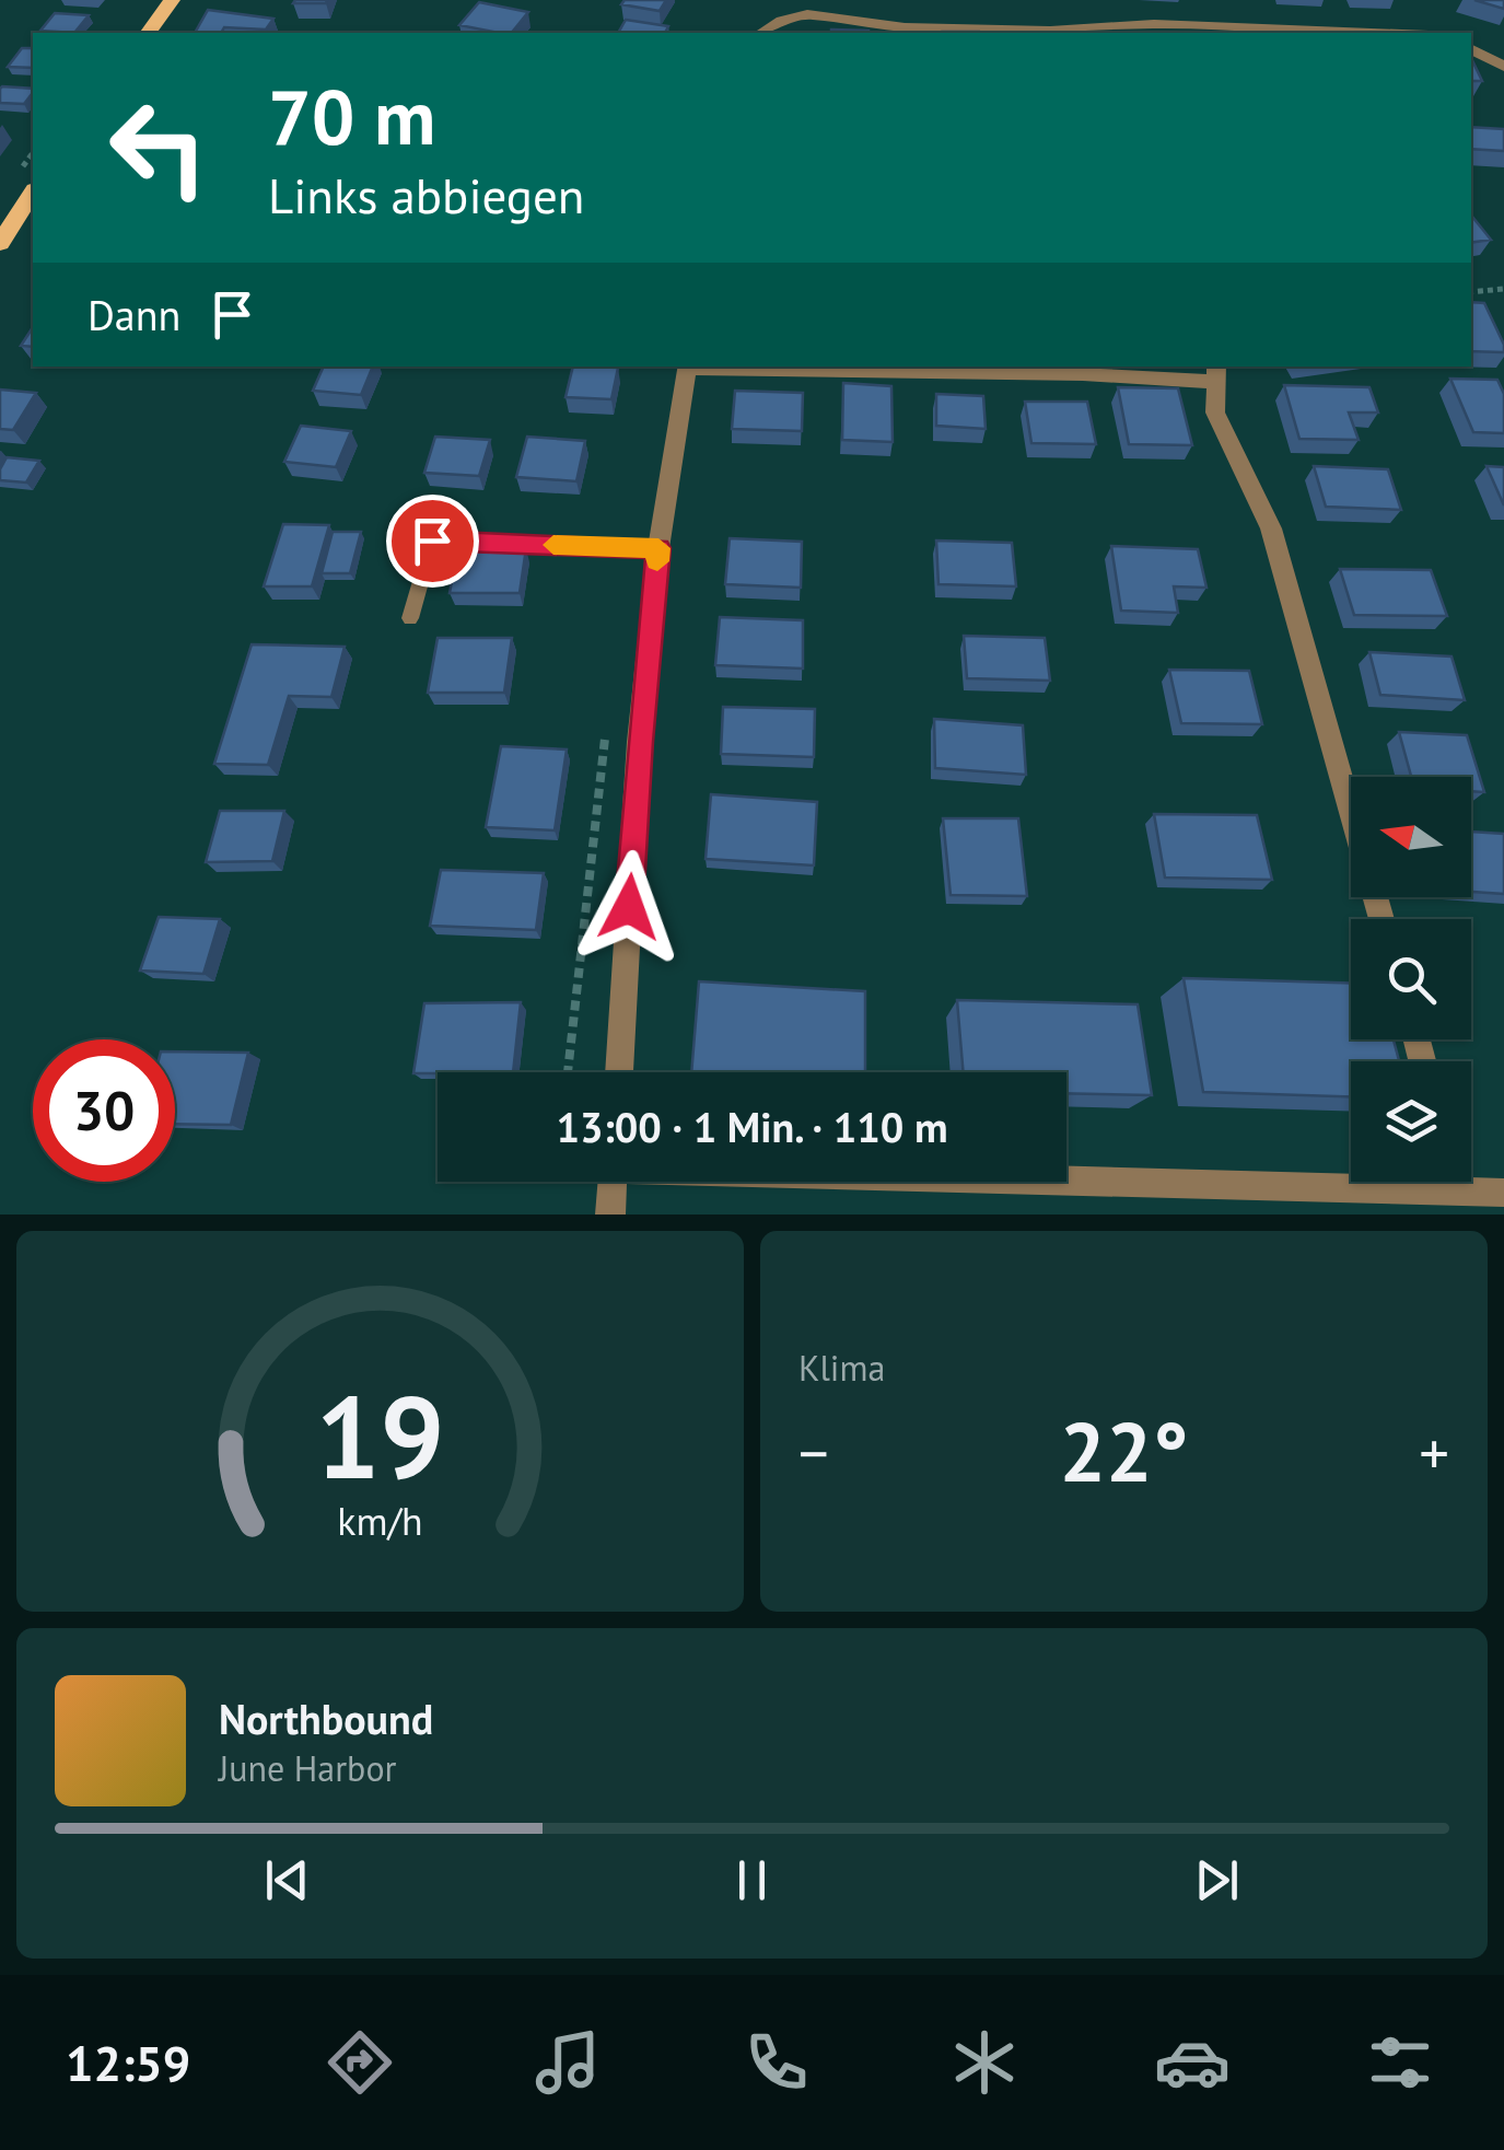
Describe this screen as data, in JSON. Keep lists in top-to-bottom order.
{
  "north": "left",
  "page": {
    "turn": ["70 m", "Links abbiegen"],
    "then": "Dann",
    "limit": "30",
    "trip": "13:00 · 1 Min. · 110 m",
    "tile": "Klima",
    "heat": ["−", "22°", "+"],
    "song": ["Northbound", "June Harbor"],
    "tabs": "12:59",
    "gauge": ["19", "km/h"]
  }
}
